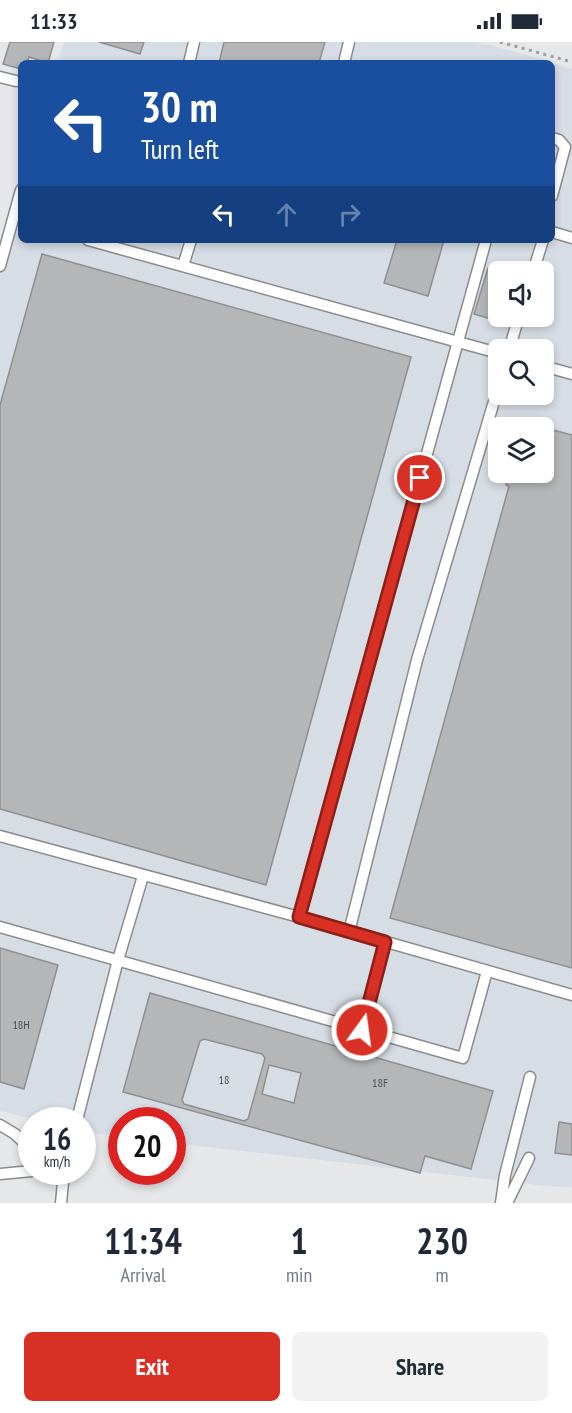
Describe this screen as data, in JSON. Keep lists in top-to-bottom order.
{
  "house_numbers": ["18H", "18", "18F"],
  "page": {
    "status": "11:33",
    "turn": ["30 m", "Turn left"],
    "speed": "16 km/h",
    "limit": "20",
    "eta": [
      "11:34",
      "Arrival",
      "1",
      "min",
      "230",
      "m"
    ],
    "buttons": ["Exit", "Share"]
  }
}
